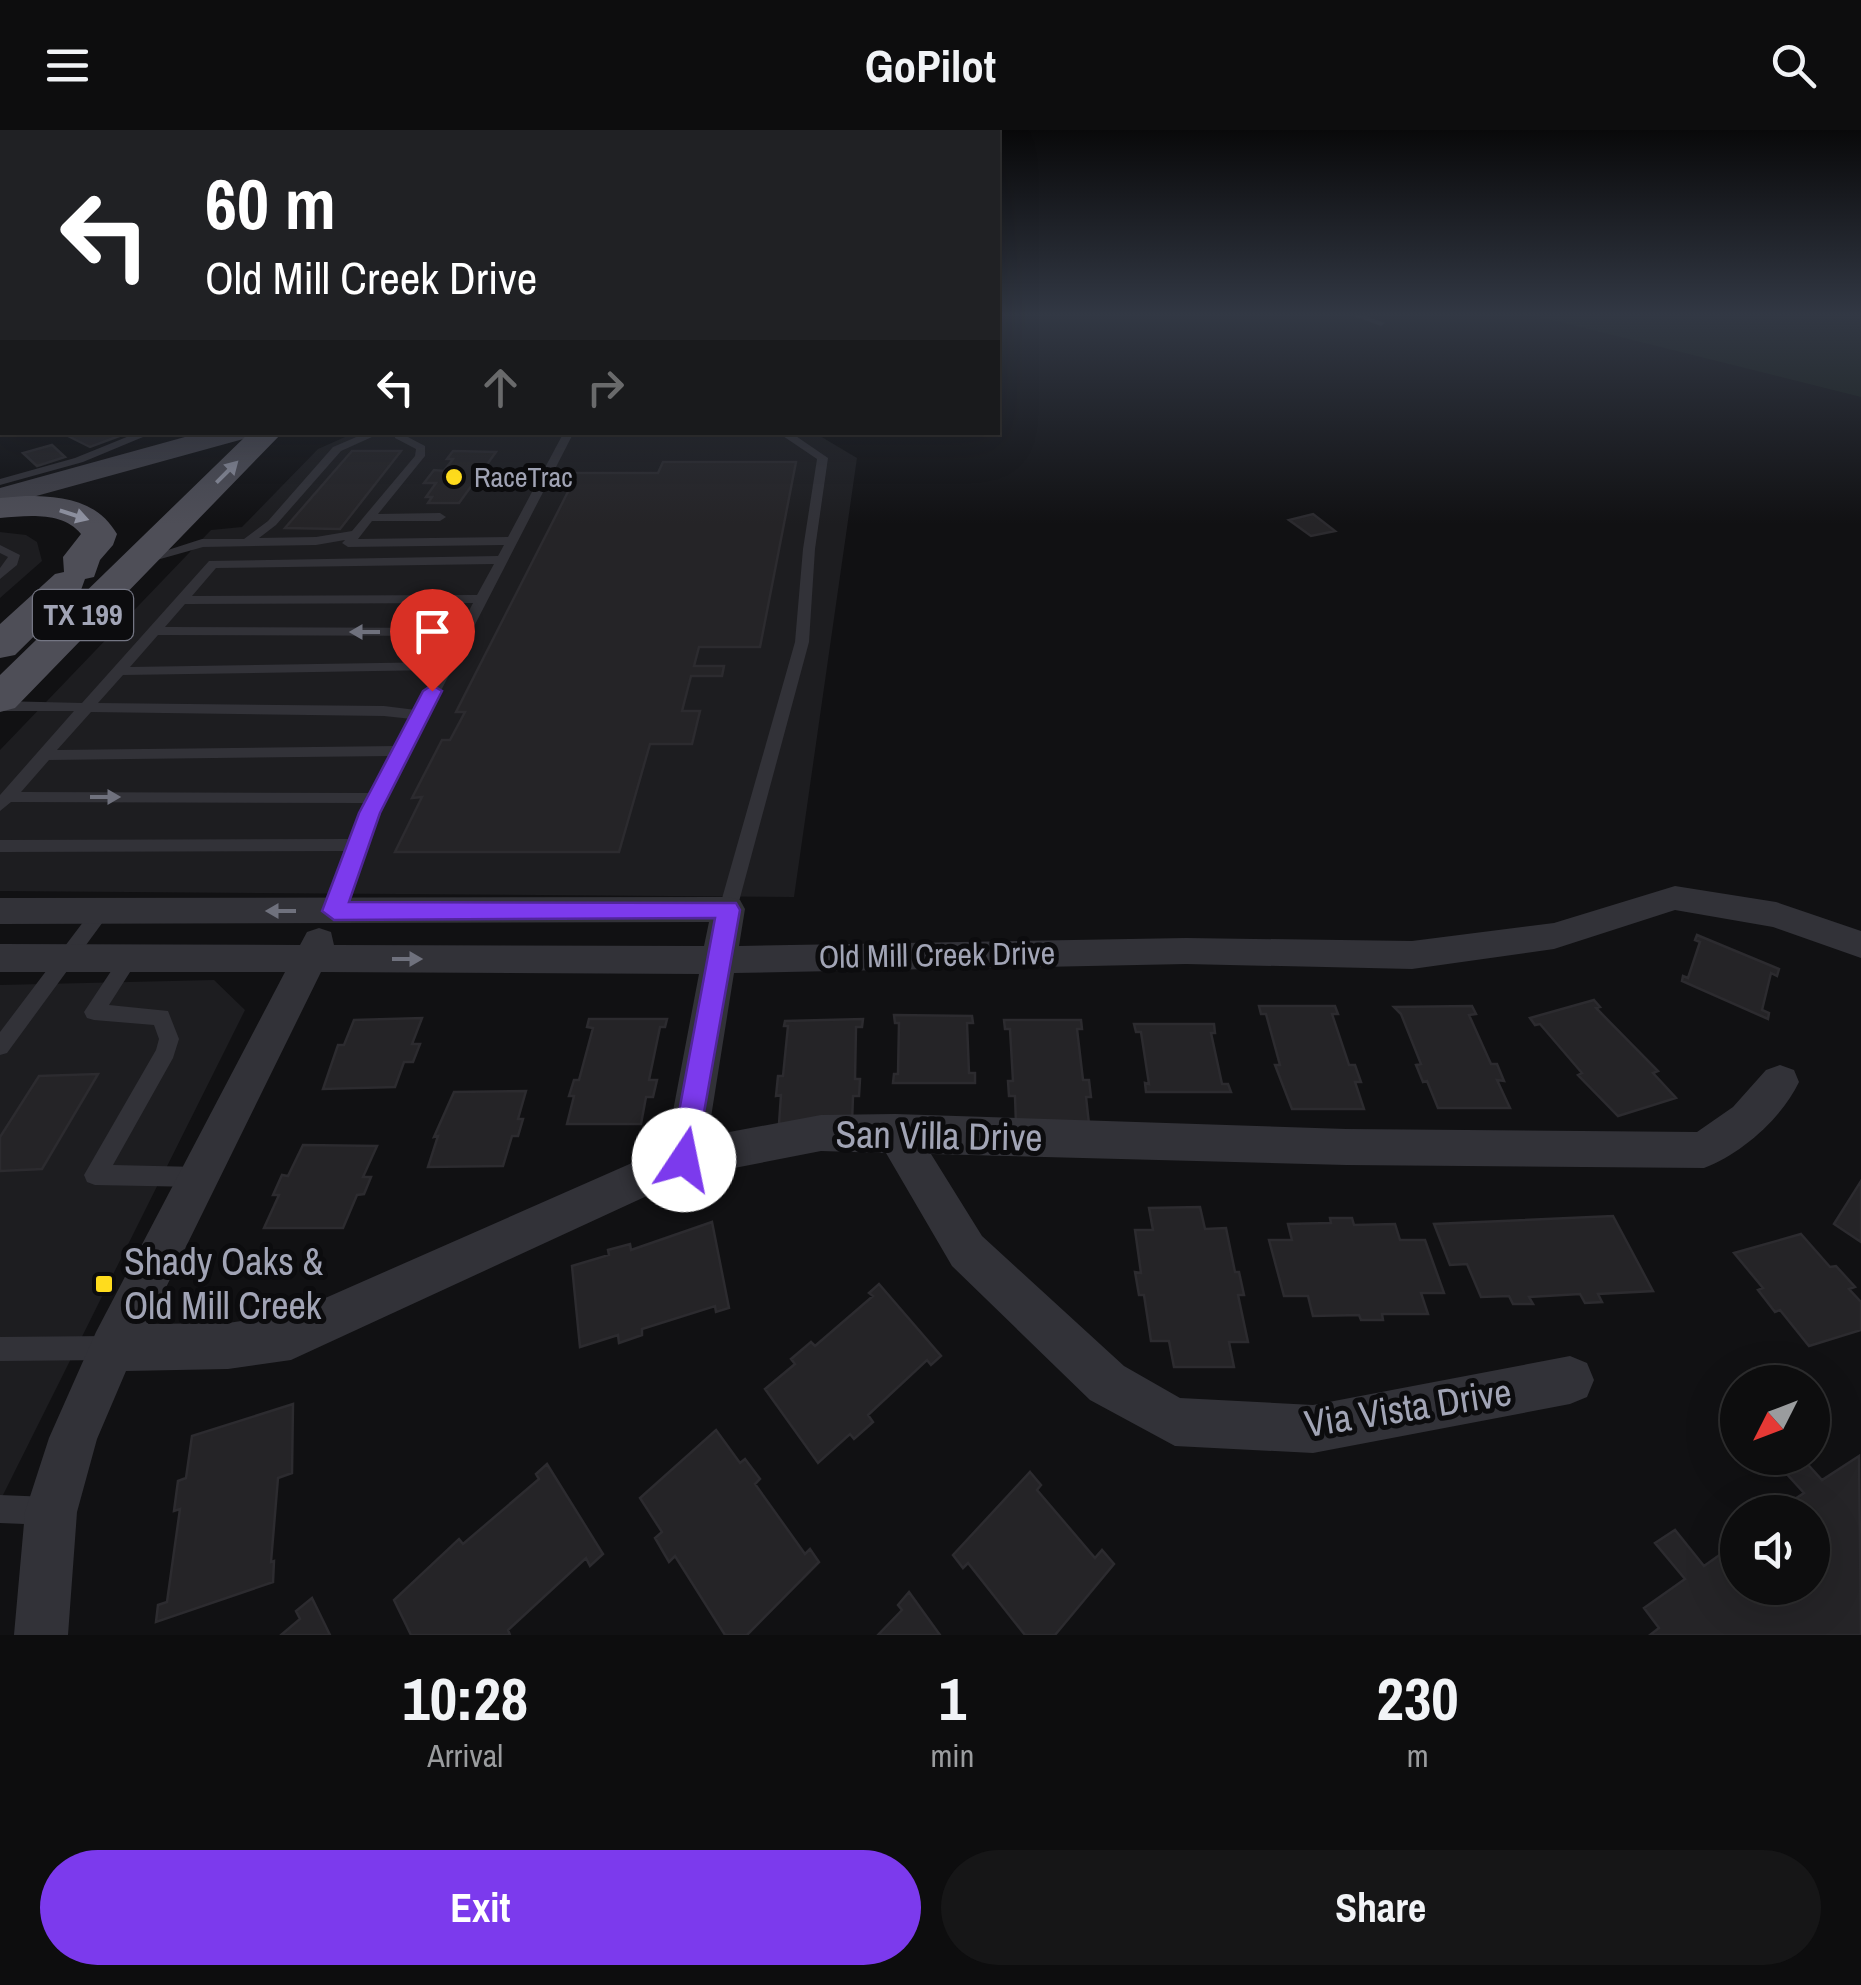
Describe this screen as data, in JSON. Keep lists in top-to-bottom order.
{
  "streets": {
    "main road": ["TX 199"],
    "street": ["Old Mill Creek Drive", "San Villa Drive", "Via Vista Drive"]
  },
  "crossings": [
    ["San Villa Drive", "Via Vista Drive"]
  ],
  "places": {
    "other": ["RaceTrac"],
    "transit": ["Shady Oaks & Old Mill Creek"]
  },
  "north": "bottom left",
  "page": {
    "header": "GoPilot",
    "turn": ["60 m", "Old Mill Creek Drive"],
    "eta": [
      "10:28",
      "Arrival",
      "1",
      "min",
      "230",
      "m"
    ],
    "buttons": ["Exit", "Share"]
  }
}
